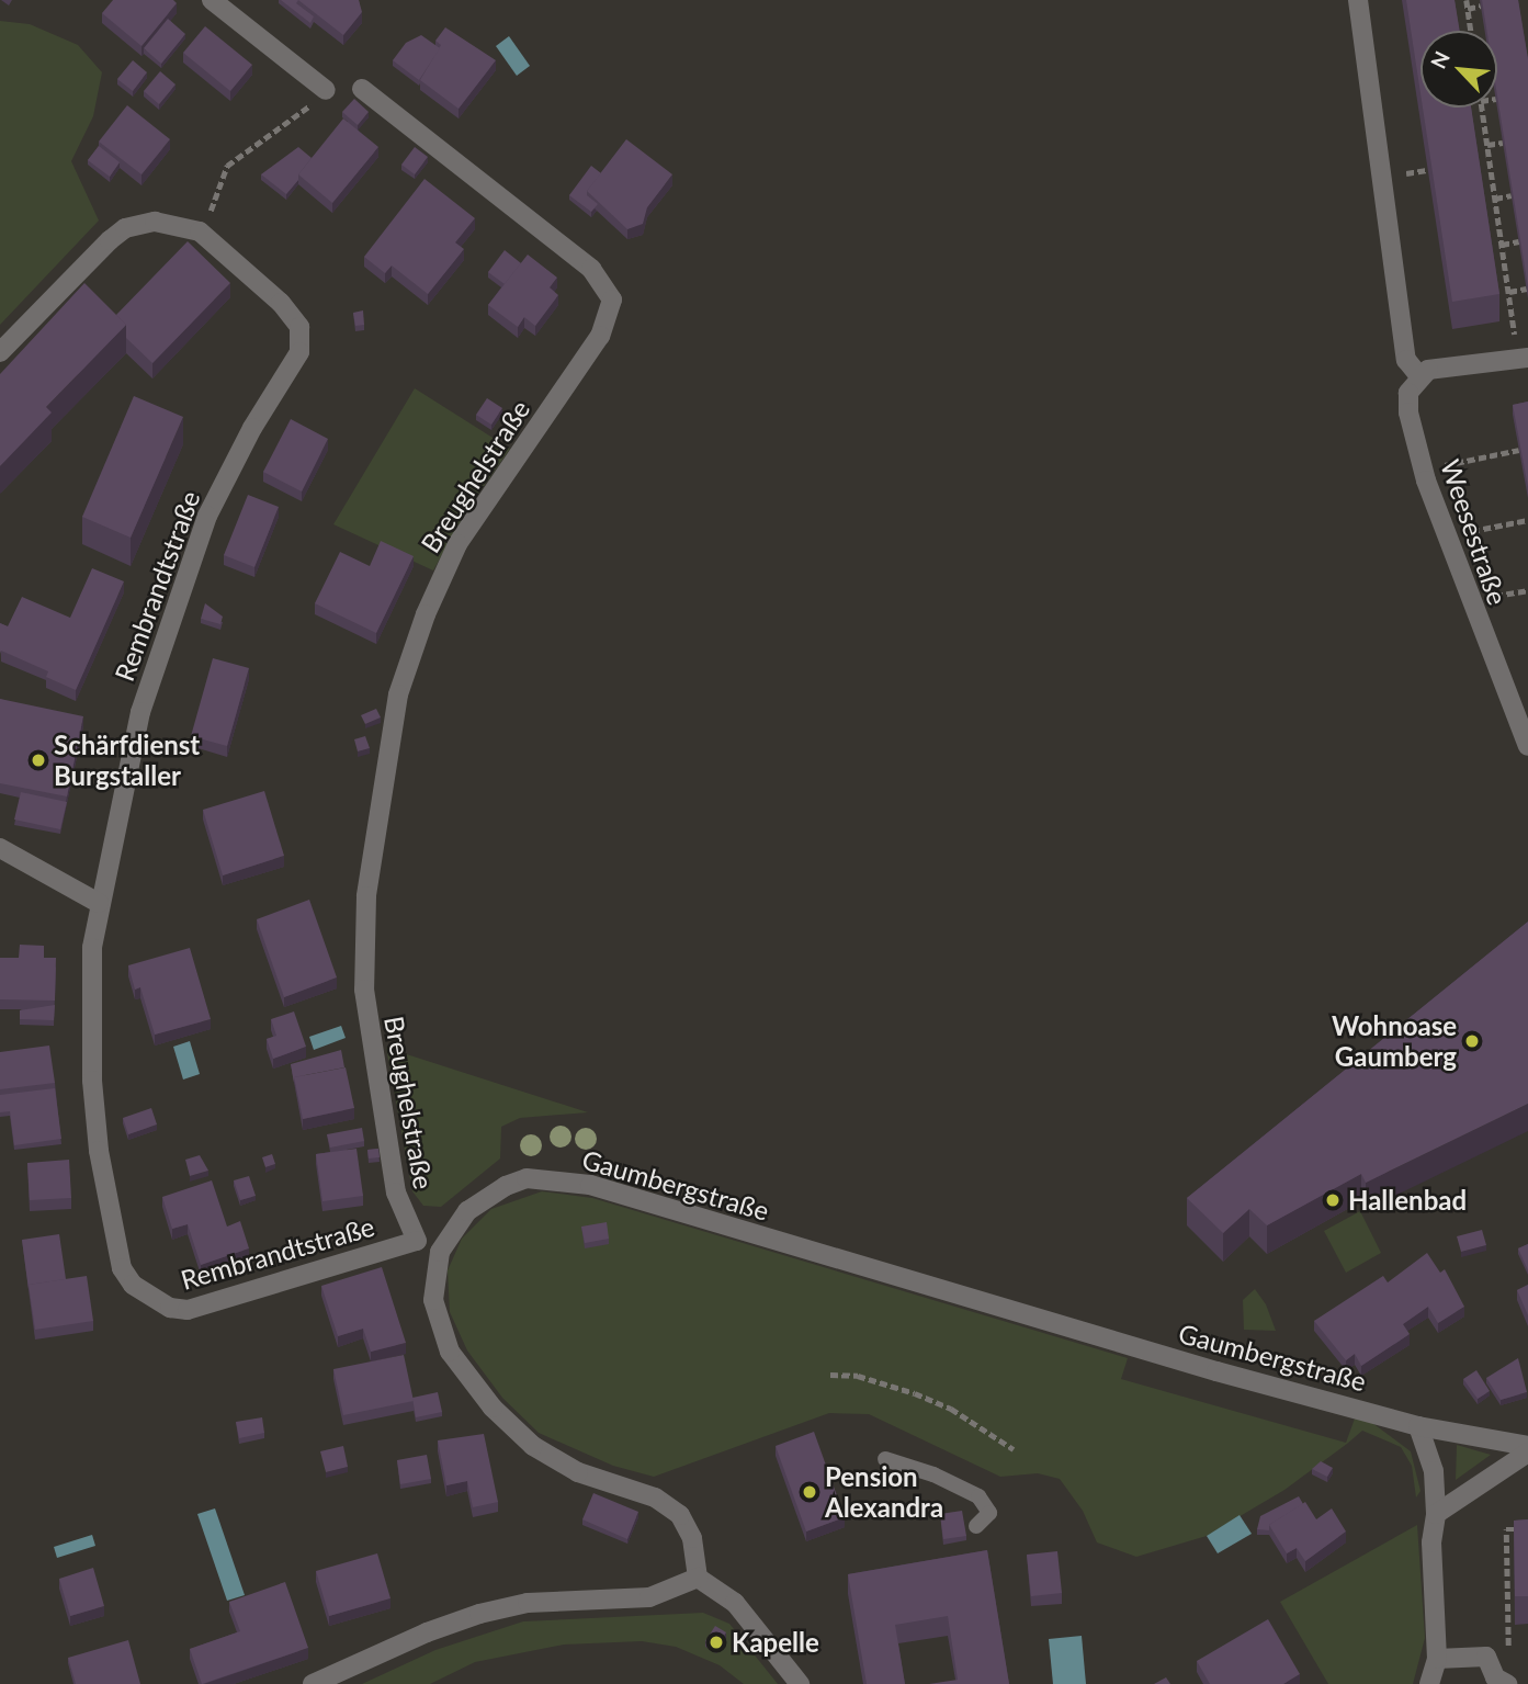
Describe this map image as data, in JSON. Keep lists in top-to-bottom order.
{
  "streets": {
    "street": [
      "Breughelstraße",
      "Weesestraße",
      "Rembrandtstraße",
      "Gaumbergstraße"
    ]
  },
  "crossings": [
    ["Breughelstraße", "Rembrandtstraße"]
  ],
  "places": [
    "Schärfdienst Burgstaller",
    "Wohnoase Gaumberg",
    "Hallenbad",
    "Pension Alexandra",
    "Kapelle"
  ],
  "north": "top left"
}
